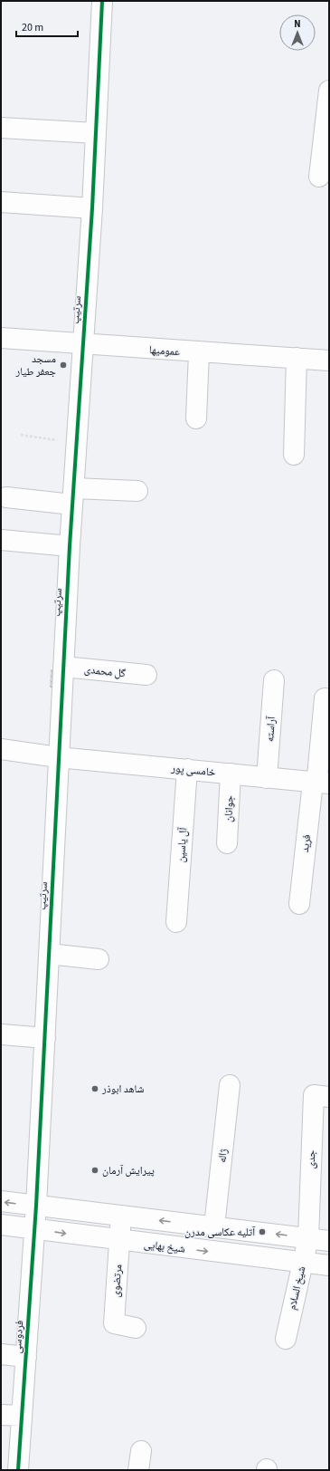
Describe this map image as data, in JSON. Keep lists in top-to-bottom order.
{
  "streets": {
    "street": [
      "سرتیپ",
      "عمومیها",
      "گل محمدی",
      "آراسته",
      "خامسی پور",
      "جوانان",
      "فرید",
      "آل یاسین",
      "ژاله",
      "جدی",
      "شیخ بهایی",
      "مرتضوی",
      "شیخ السلام",
      "فردوسی"
    ]
  },
  "crossings": [
    ["سرتیپ", "عمومیها"],
    ["سرتیپ", "گل محمدی"],
    ["سرتیپ", "خامسی پور"],
    ["سرتیپ", "فردوسی"],
    ["آراسته", "خامسی پور"],
    ["خامسی پور", "جوانان"],
    ["خامسی پور", "فرید"],
    ["خامسی پور", "آل یاسین"],
    ["جدی", "شیخ السلام"],
    ["شیخ بهایی", "مرتضوی"],
    ["شیخ بهایی", "شیخ السلام"],
    ["شیخ بهایی", "فردوسی"]
  ],
  "places": [
    "مسجد جعفر طیار",
    "شاهد ابوذر",
    "پیرایش آرمان",
    "آتلیه عکاسی مدرن"
  ],
  "scale_bar": "20 m",
  "north": "top"
}
